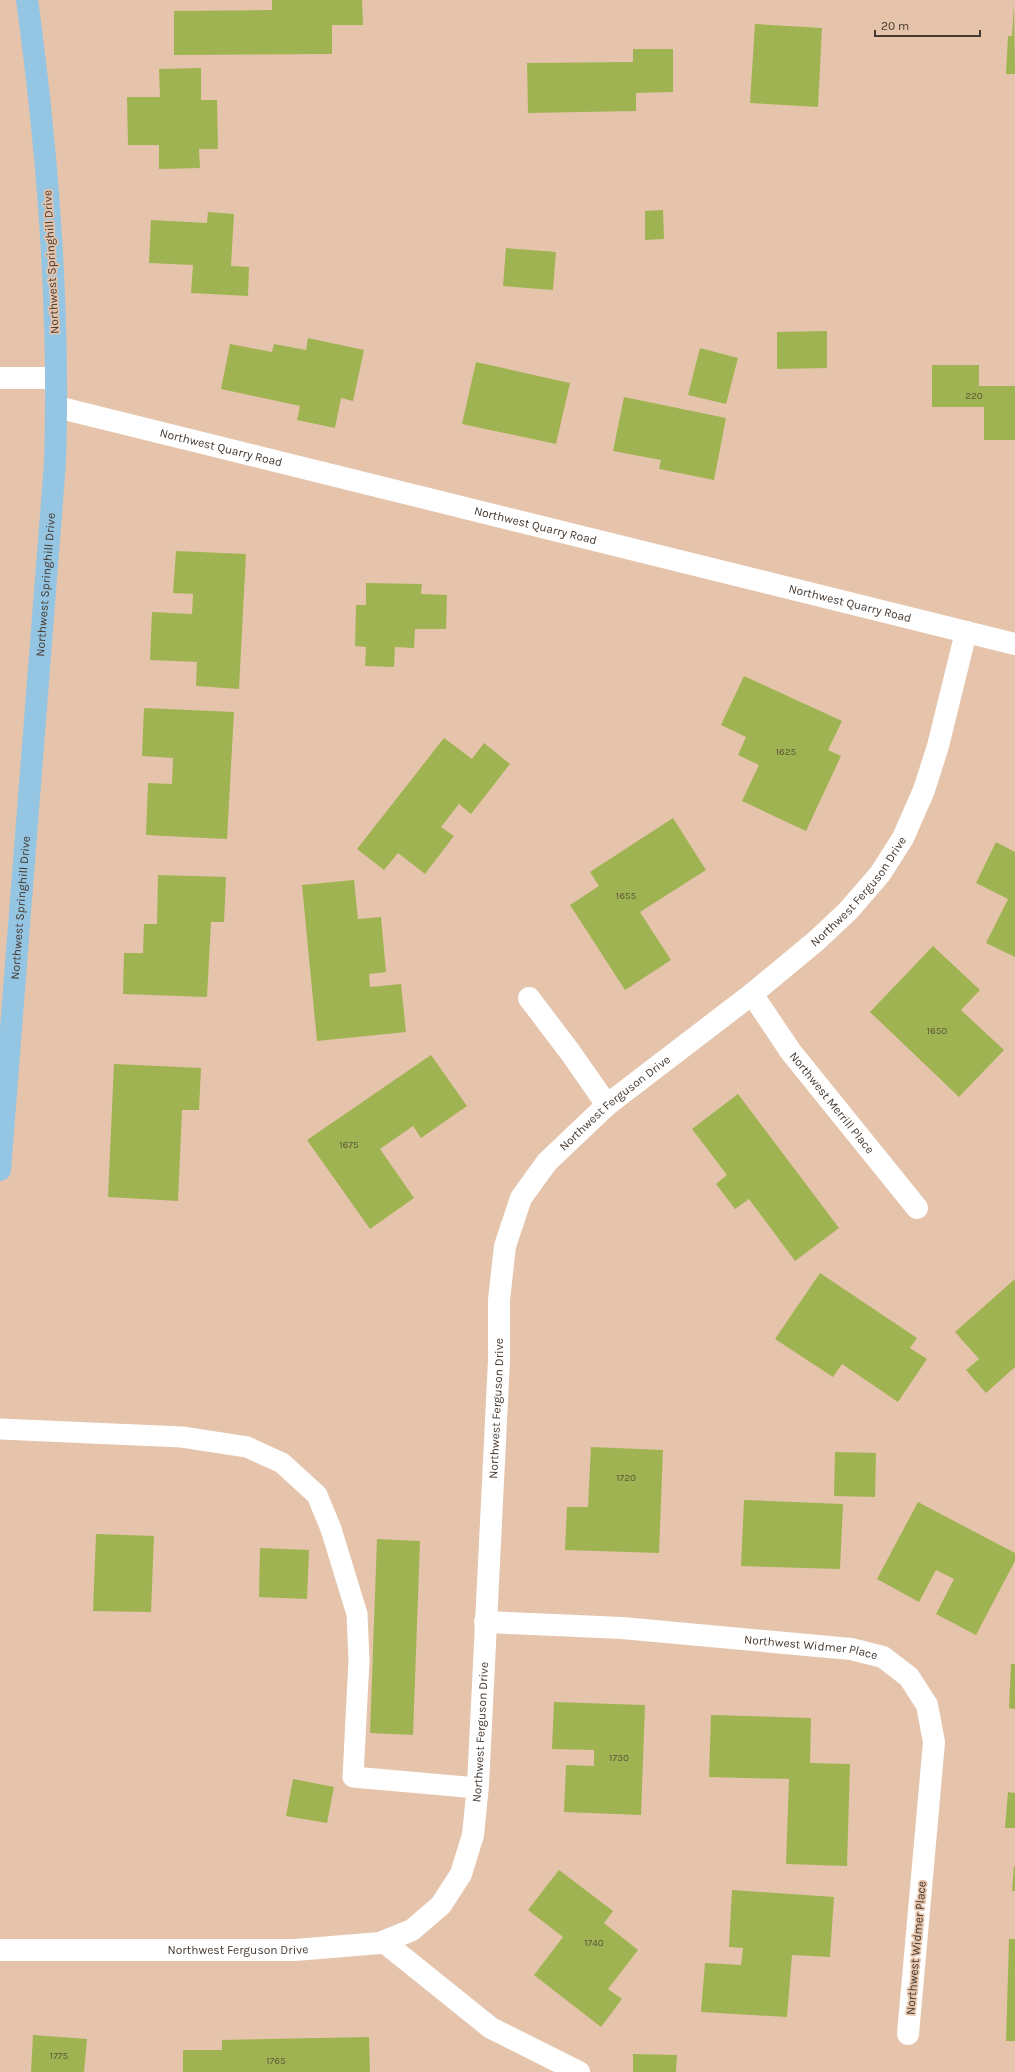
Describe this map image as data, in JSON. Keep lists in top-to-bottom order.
{
  "streets": {
    "main road": ["Northwest Springhill Drive"],
    "street": [
      "Northwest Quarry Road",
      "Northwest Ferguson Drive",
      "Northwest Merrill Place",
      "Northwest Widmer Place"
    ]
  },
  "crossings": [
    ["Northwest Springhill Drive", "Northwest Quarry Road"],
    ["Northwest Quarry Road", "Northwest Ferguson Drive"],
    ["Northwest Ferguson Drive", "Northwest Merrill Place"],
    ["Northwest Ferguson Drive", "Northwest Widmer Place"]
  ],
  "house_numbers": [
    "220",
    "1625",
    "1655",
    "1650",
    "1675",
    "1720",
    "1730",
    "1740",
    "1775",
    "1765"
  ],
  "scale_bar": "20 m"
}
